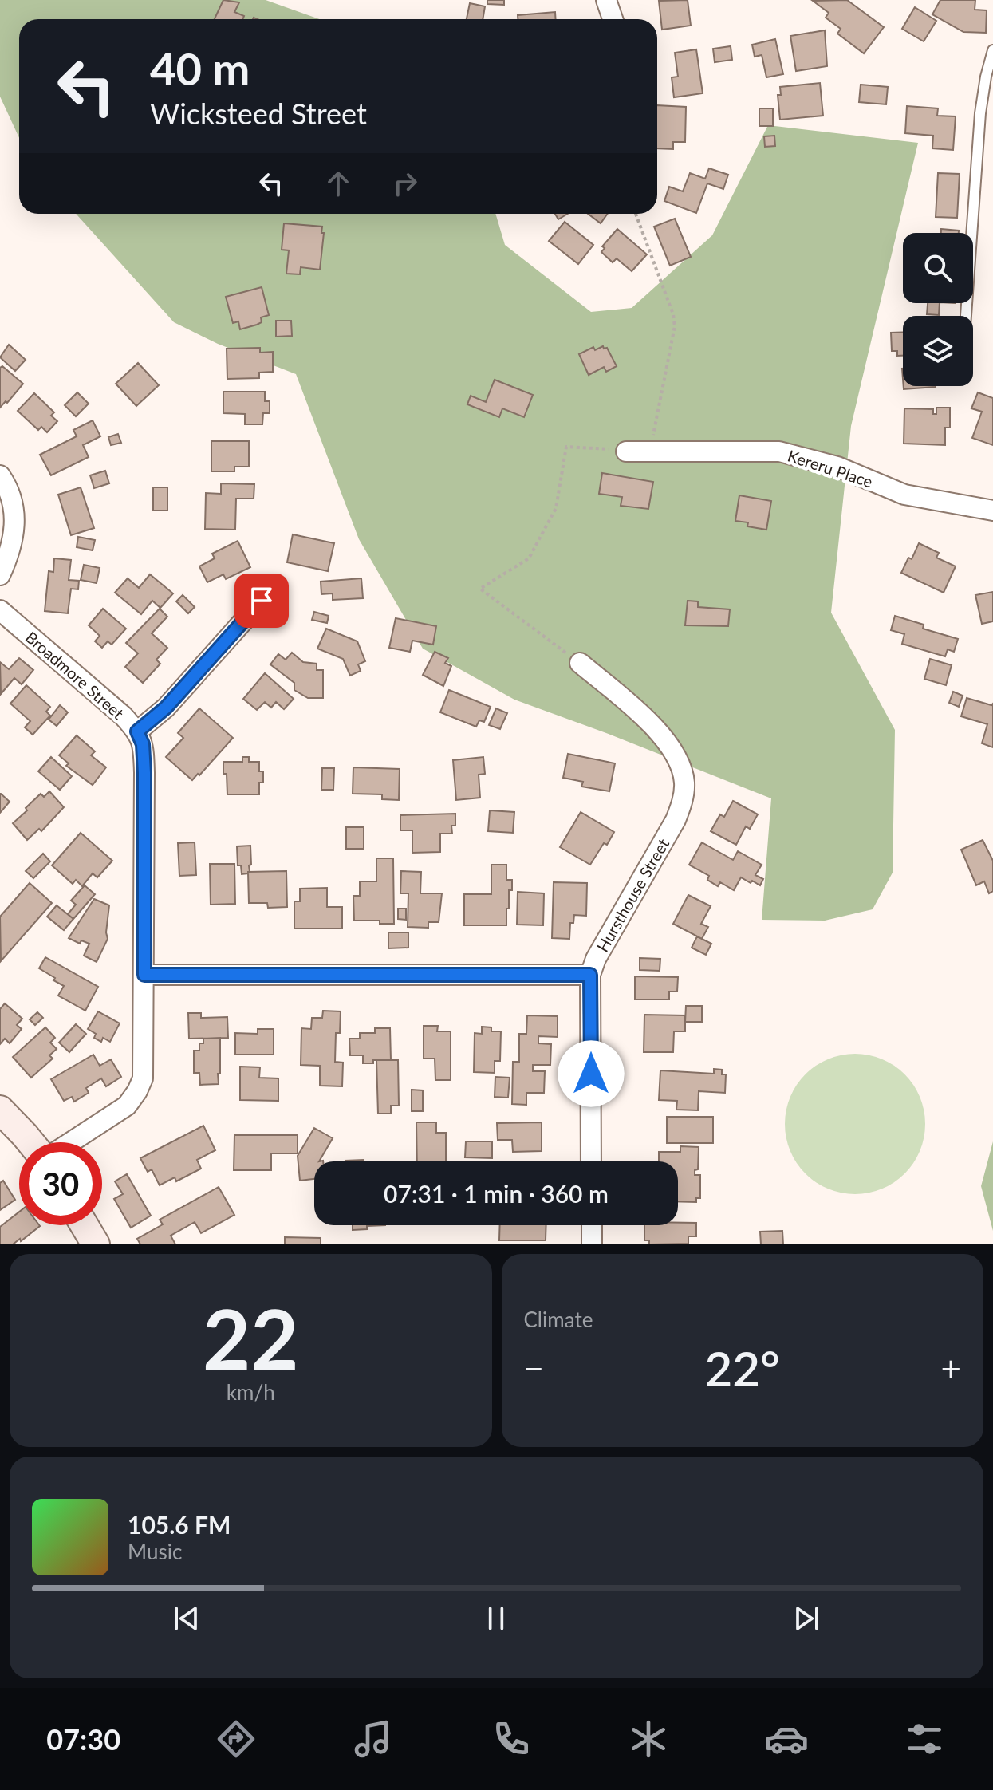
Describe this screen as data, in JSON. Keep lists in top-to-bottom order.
{
  "streets": {
    "street": ["Kereru Place", "Broadmore Street", "Hursthouse Street"]
  },
  "page": {
    "turn": ["40 m", "Wicksteed Street"],
    "limit": "30",
    "trip": "07:31 · 1 min · 360 m",
    "tile": [
      ["22", "km/h"],
      "Climate"
    ],
    "heat": ["−", "22°", "+"],
    "song": ["105.6 FM", "Music"],
    "tabs": "07:30"
  }
}
